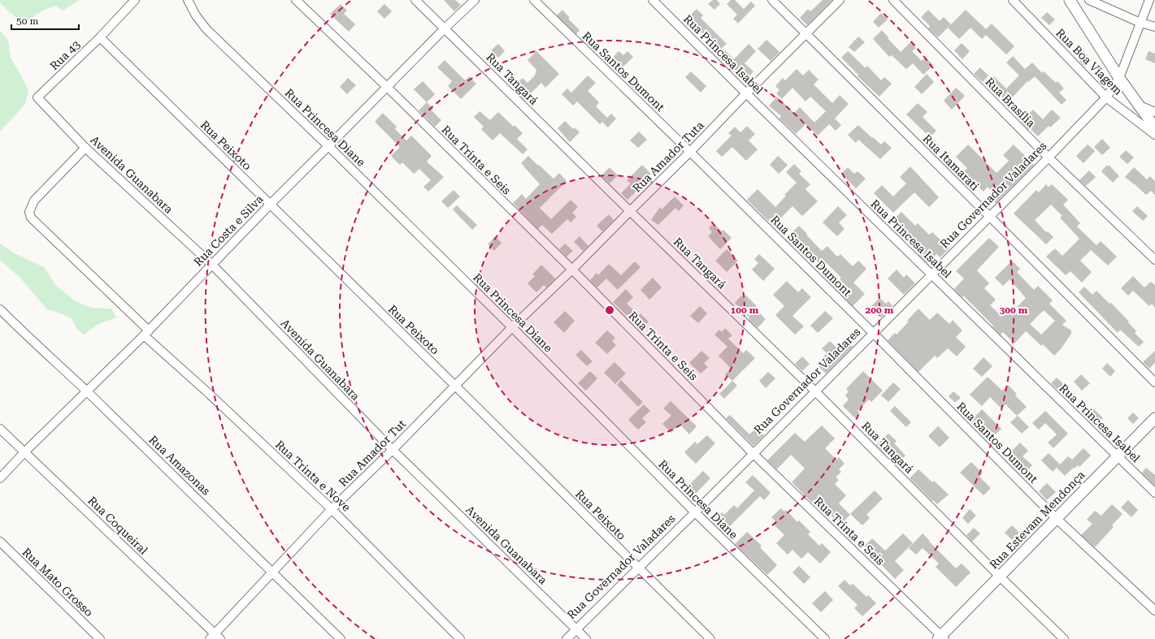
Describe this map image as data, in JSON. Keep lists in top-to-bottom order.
{
  "streets": {
    "street": [
      "Rua Princesa Isabel",
      "Rua 43",
      "Rua Boa Viagem",
      "Rua Santos Dumont",
      "Rua Tangará",
      "Rua Brasília",
      "Rua Princesa Diane",
      "Rua Peixoto",
      "Rua Amador Tuta",
      "Rua Trinta e Seis",
      "Rua Itamarati",
      "Avenida Guanabara",
      "Rua Governador Valadares",
      "Rua Costa e Silva",
      "Rua Amador Tut",
      "Rua Amazonas",
      "Rua Trinta e Nove",
      "Rua Estevam Mendonça",
      "Rua Coqueiral",
      "Rua Mato Grosso"
    ]
  },
  "crossings": [
    ["Rua Princesa Isabel", "Rua Amador Tuta"],
    ["Rua Princesa Isabel", "Rua Governador Valadares"],
    ["Rua Princesa Isabel", "Rua Estevam Mendonça"],
    ["Rua 43", "Rua Peixoto"],
    ["Rua 43", "Avenida Guanabara"],
    ["Rua Boa Viagem", "Rua Governador Valadares"],
    ["Rua Santos Dumont", "Rua Amador Tuta"],
    ["Rua Santos Dumont", "Rua Governador Valadares"],
    ["Rua Santos Dumont", "Rua Estevam Mendonça"],
    ["Rua Tangará", "Rua Amador Tuta"],
    ["Rua Tangará", "Rua Governador Valadares"],
    ["Rua Tangará", "Rua Costa e Silva"],
    ["Rua Tangará", "Rua Estevam Mendonça"],
    ["Rua Brasília", "Rua Governador Valadares"],
    ["Rua Princesa Diane", "Rua Amador Tuta"],
    ["Rua Princesa Diane", "Rua Governador Valadares"],
    ["Rua Princesa Diane", "Rua Costa e Silva"],
    ["Rua Princesa Diane", "Rua Amador Tut"],
    ["Rua Peixoto", "Rua Governador Valadares"],
    ["Rua Peixoto", "Rua Costa e Silva"],
    ["Rua Peixoto", "Rua Amador Tut"],
    ["Rua Amador Tuta", "Rua Trinta e Seis"],
    ["Rua Amador Tuta", "Rua Itamarati"],
    ["Rua Amador Tuta", "Rua Amador Tut"],
    ["Rua Trinta e Seis", "Rua Governador Valadares"],
    ["Rua Trinta e Seis", "Rua Costa e Silva"],
    ["Rua Trinta e Seis", "Rua Estevam Mendonça"],
    ["Rua Itamarati", "Rua Governador Valadares"],
    ["Avenida Guanabara", "Rua Governador Valadares"],
    ["Avenida Guanabara", "Rua Costa e Silva"],
    ["Avenida Guanabara", "Rua Amador Tut"],
    ["Avenida Guanabara", "Rua Trinta e Nove"],
    ["Rua Costa e Silva", "Rua Amazonas"],
    ["Rua Costa e Silva", "Rua Trinta e Nove"],
    ["Rua Costa e Silva", "Rua Coqueiral"],
    ["Rua Amador Tut", "Rua Amazonas"],
    ["Rua Amador Tut", "Rua Trinta e Nove"],
    ["Rua Amador Tut", "Rua Coqueiral"]
  ],
  "scale_bar": "50 m",
  "rings": ["100 m", "200 m", "300 m"]
}
